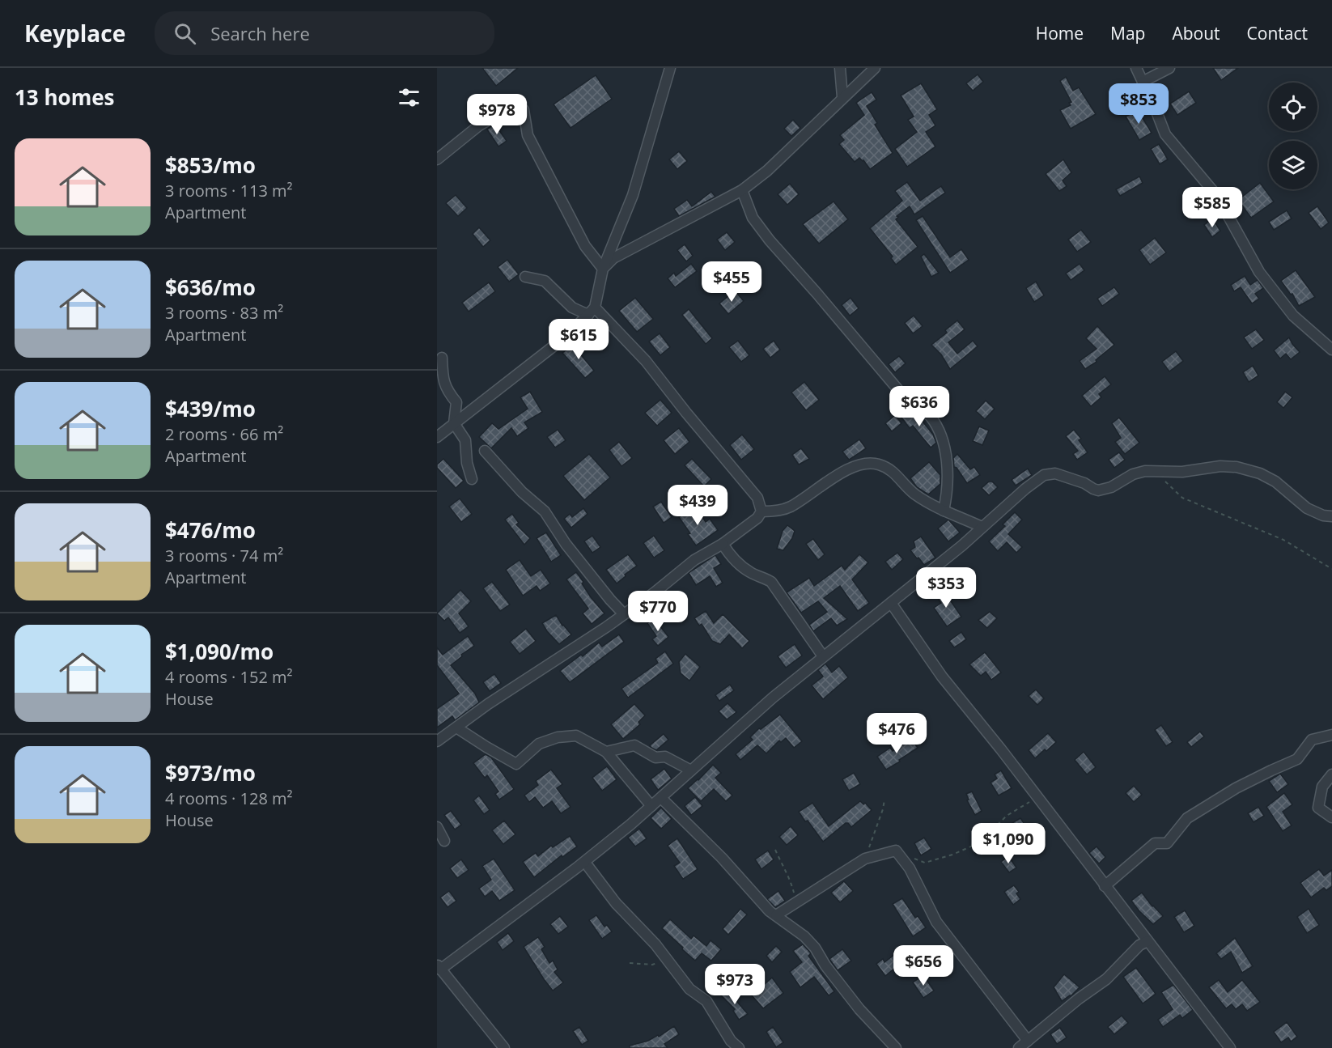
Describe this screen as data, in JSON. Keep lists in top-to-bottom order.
{
  "page": {
    "header": "Keyplace",
    "search": "Search here",
    "nav": [
      "Home",
      "Map",
      "About",
      "Contact"
    ],
    "heading": "13 homes",
    "price": [
      "$853",
      "$978",
      "$585",
      "$455",
      "$615",
      "$636",
      "$439",
      "$353",
      "$770",
      "$476",
      "$1,090",
      "$656",
      "$973"
    ],
    "list": [
      {
        "name": "$853/mo",
        "note": "3 rooms · 113 m² · Apartment"
      },
      {
        "name": "$636/mo",
        "note": "3 rooms · 83 m² · Apartment"
      },
      {
        "name": "$439/mo",
        "note": "2 rooms · 66 m² · Apartment"
      },
      {
        "name": "$476/mo",
        "note": "3 rooms · 74 m² · Apartment"
      },
      {
        "name": "$1,090/mo",
        "note": "4 rooms · 152 m² · House"
      },
      {
        "name": "$973/mo",
        "note": "4 rooms · 128 m² · House"
      }
    ]
  }
}
